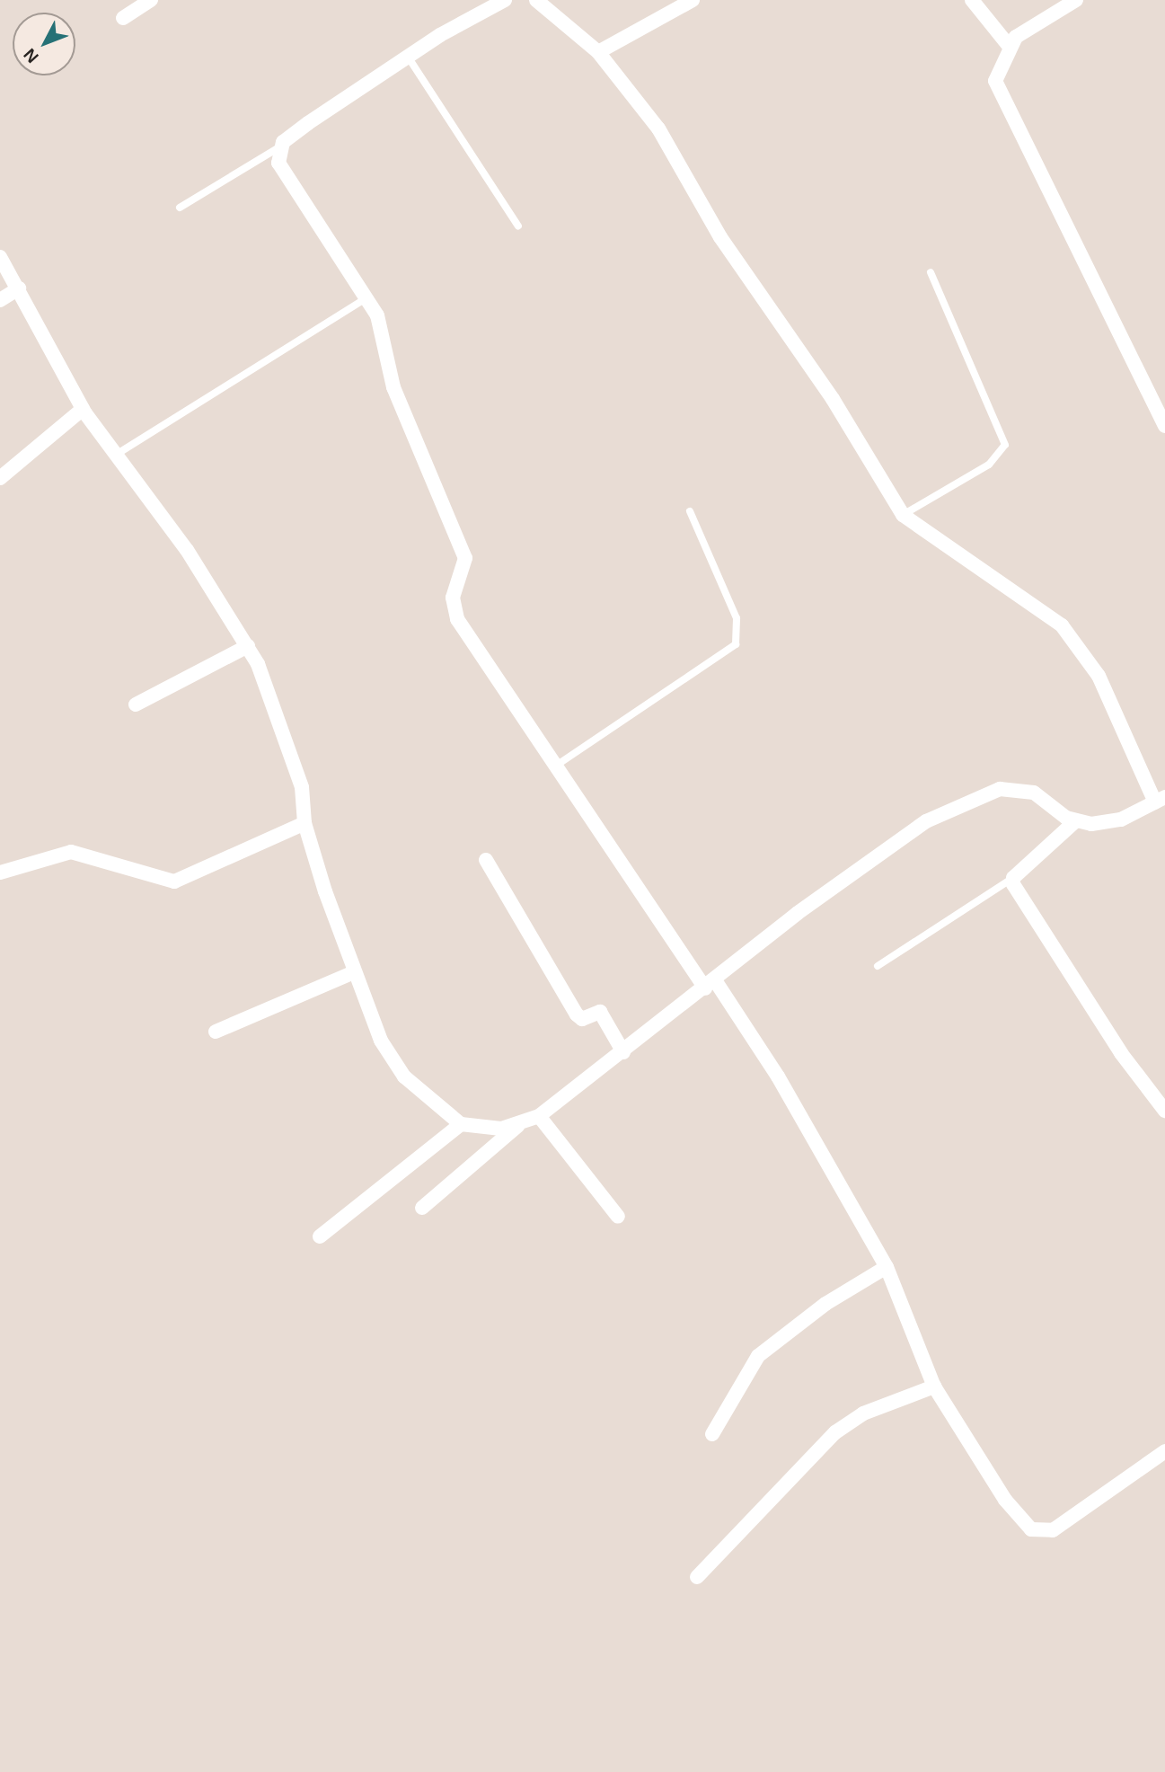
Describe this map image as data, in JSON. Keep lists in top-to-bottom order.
{
  "north": "bottom left"
}
